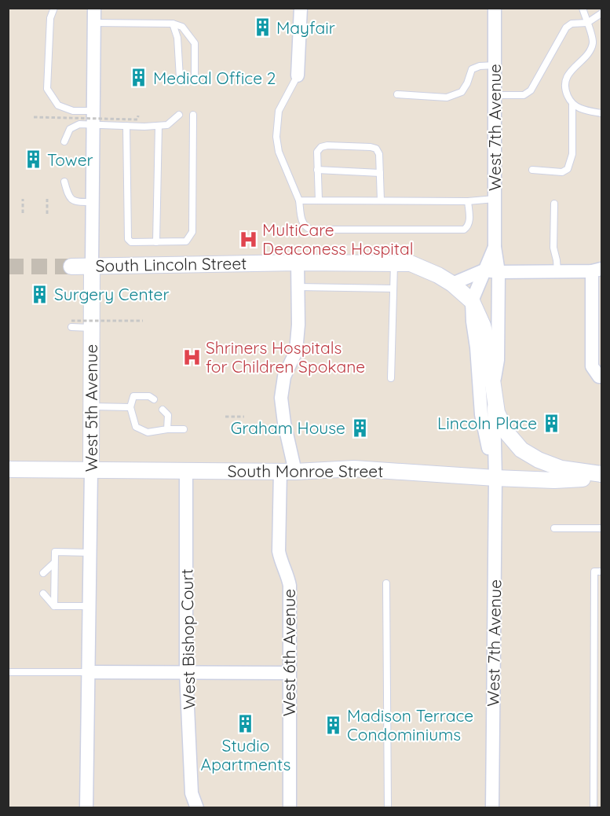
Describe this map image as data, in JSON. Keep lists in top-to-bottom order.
{
  "streets": {
    "street": [
      "West 7th Avenue",
      "South Lincoln Street",
      "West 5th Avenue",
      "South Monroe Street",
      "West Bishop Court",
      "West 6th Avenue"
    ]
  },
  "crossings": [
    ["West 7th Avenue", "South Lincoln Street"],
    ["West 7th Avenue", "South Monroe Street"],
    ["South Lincoln Street", "West 5th Avenue"],
    ["South Lincoln Street", "West 6th Avenue"],
    ["West 5th Avenue", "South Monroe Street"],
    ["South Monroe Street", "West Bishop Court"],
    ["South Monroe Street", "West 6th Avenue"]
  ],
  "places": {
    "building": [
      "Mayfair",
      "Medical Office 2",
      "Tower",
      "Surgery Center",
      "Lincoln Place",
      "Graham House",
      "Studio Apartments",
      "Madison Terrace Condominiums"
    ],
    "hospital": ["MultiCare Deaconess Hospital", "Shriners Hospitals for Children Spokane"]
  }
}
